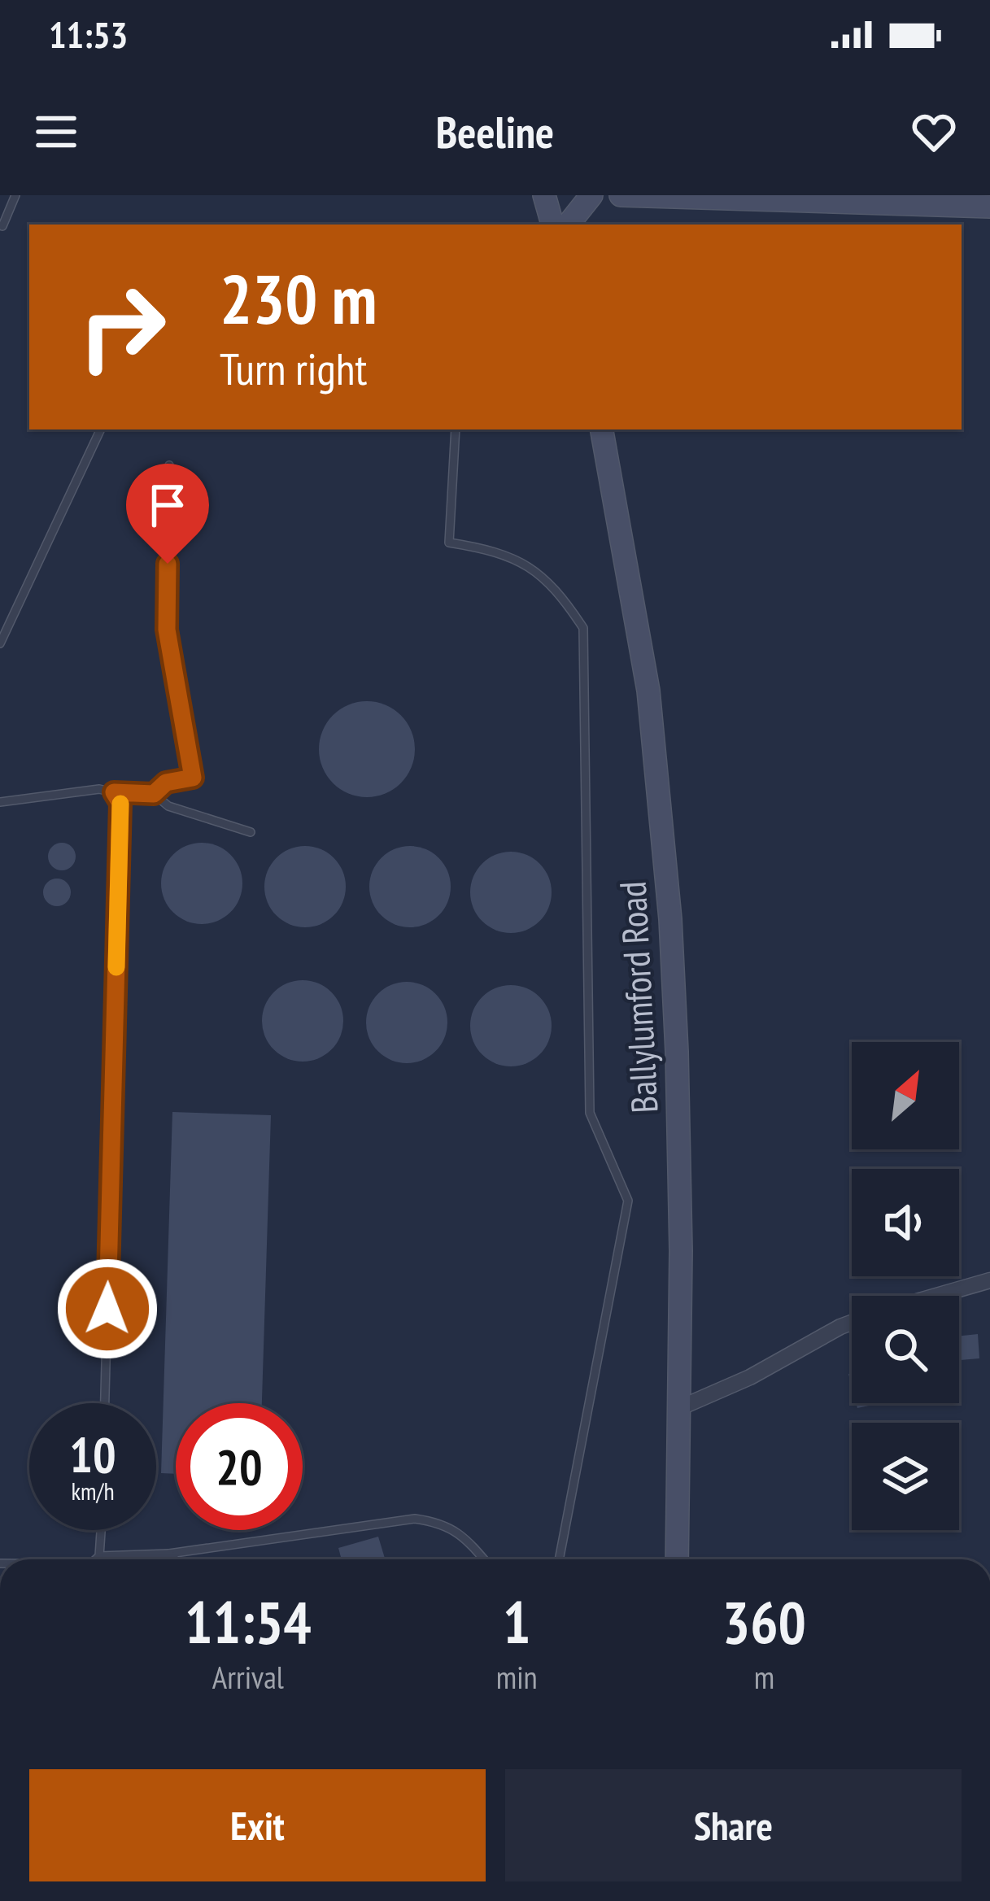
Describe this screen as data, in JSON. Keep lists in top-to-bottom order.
{
  "streets": {
    "main road": ["Ballylumford Road"]
  },
  "north": "top right",
  "page": {
    "status": "11:53",
    "header": "Beeline",
    "turn": ["230 m", "Turn right"],
    "speed": "10 km/h",
    "limit": "20",
    "eta": [
      "11:54",
      "Arrival",
      "1",
      "min",
      "360",
      "m"
    ],
    "buttons": ["Exit", "Share"]
  }
}
